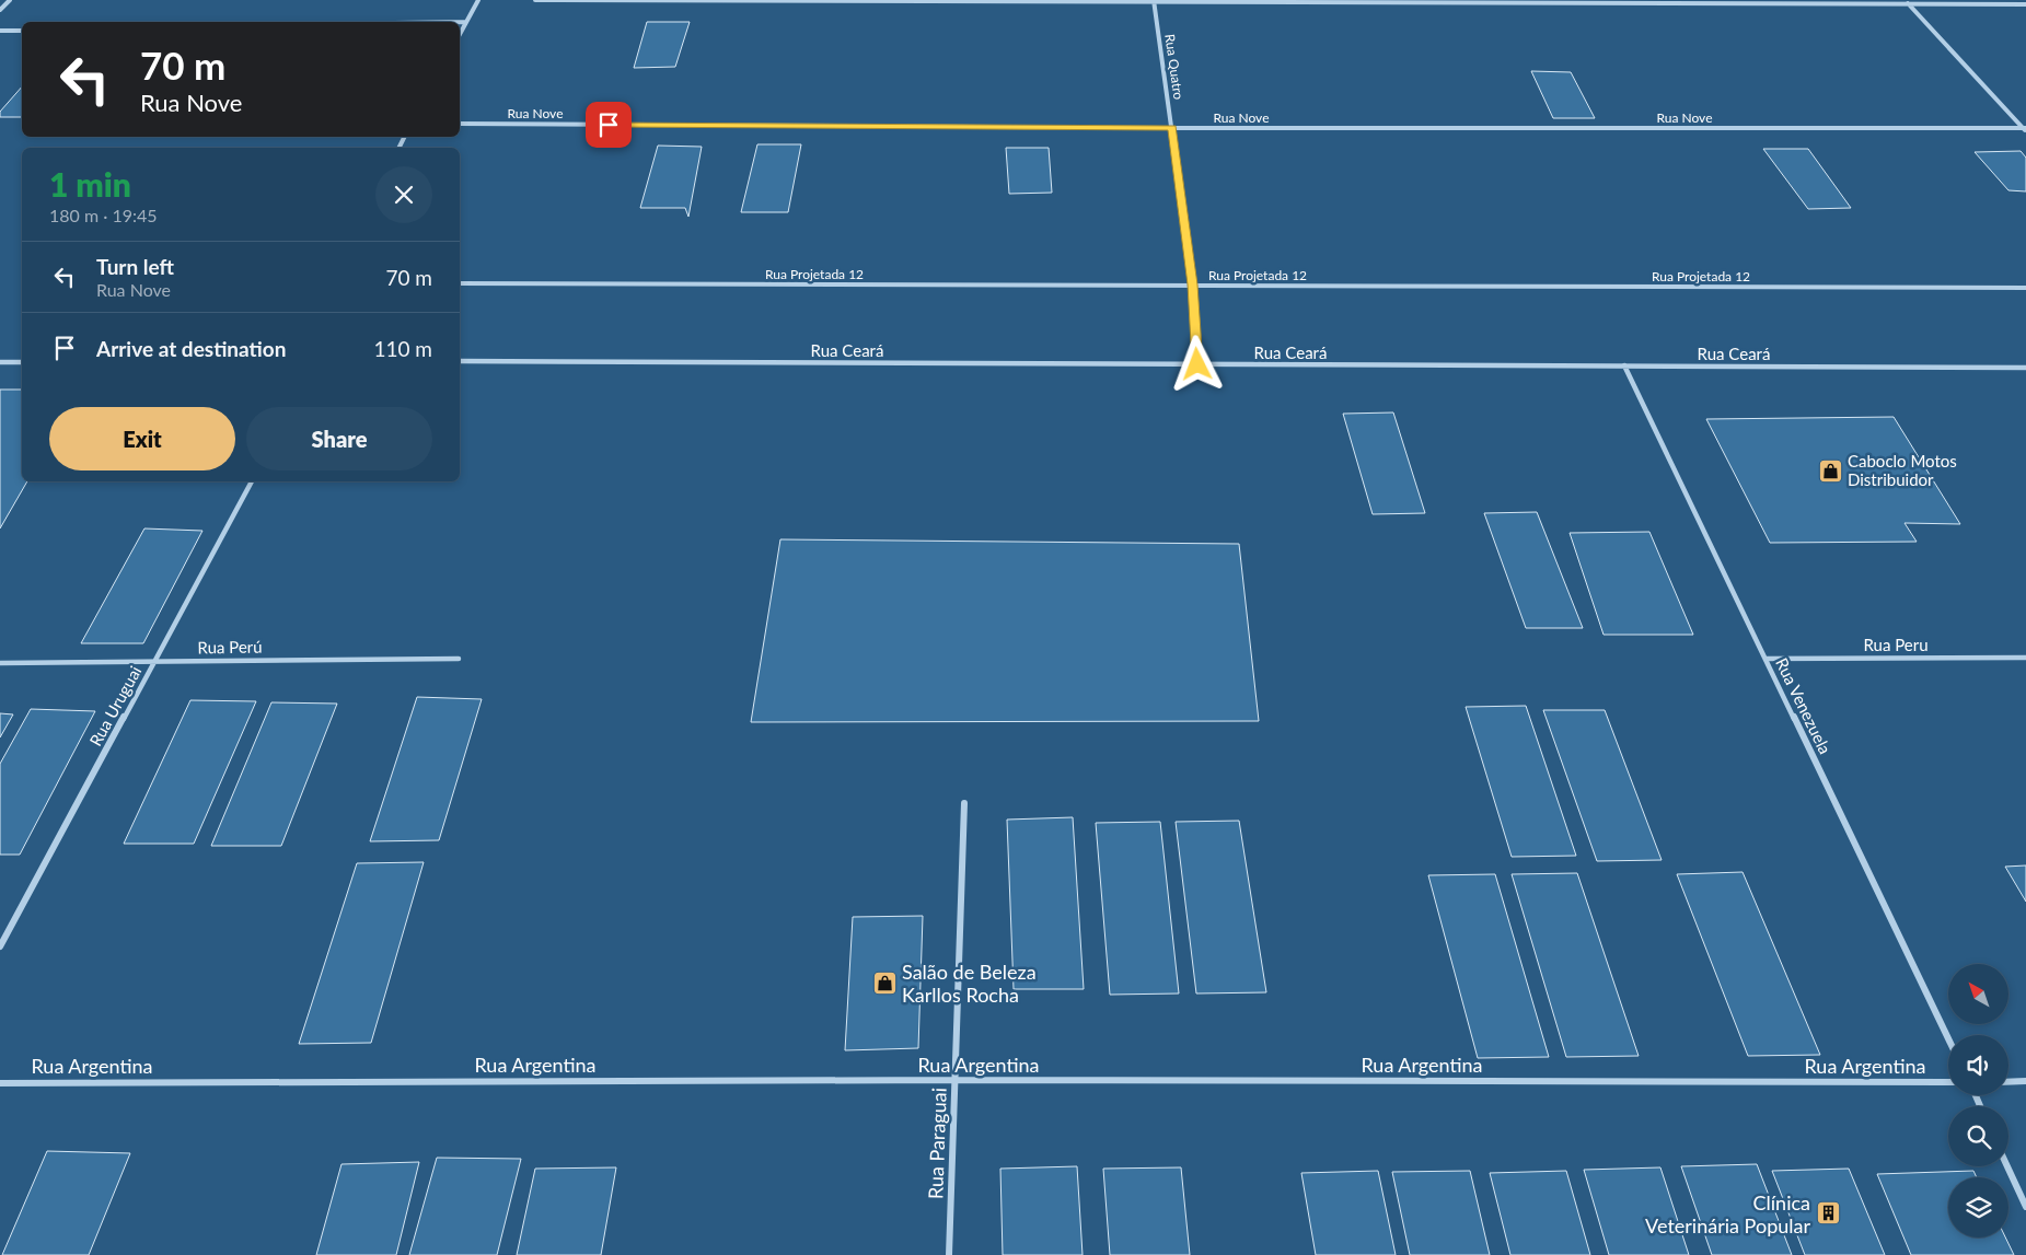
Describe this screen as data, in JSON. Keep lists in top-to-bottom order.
{
  "streets": {
    "street": [
      "Rua Quatro",
      "Rua Nove",
      "Rua Projetada 12",
      "Rua Ceará",
      "Rua Peru",
      "Rua Perú",
      "Rua Uruguai",
      "Rua Venezuela",
      "Rua Argentina",
      "Rua Paraguai"
    ]
  },
  "crossings": [
    ["Rua Quatro", "Rua Nove"],
    ["Rua Quatro", "Rua Projetada 12"],
    ["Rua Quatro", "Rua Ceará"],
    ["Rua Ceará", "Rua Venezuela"],
    ["Rua Peru", "Rua Venezuela"],
    ["Rua Perú", "Rua Uruguai"],
    ["Rua Argentina", "Rua Paraguai"]
  ],
  "places": {
    "shop": ["Caboclo Motos Distribuidor", "Salão de Beleza Karllos Rocha"],
    "building": ["Clínica Veterinária Popular"]
  },
  "north": "top left",
  "page": {
    "turn": ["70 m", "Rua Nove"],
    "heading": ["1 min", "180 m · 19:45"],
    "list": [
      {
        "name": "Turn left",
        "note": "Rua Nove",
        "value": "70 m"
      },
      {
        "name": "Arrive at destination",
        "value": "110 m"
      }
    ],
    "buttons": ["Exit", "Share"]
  }
}
